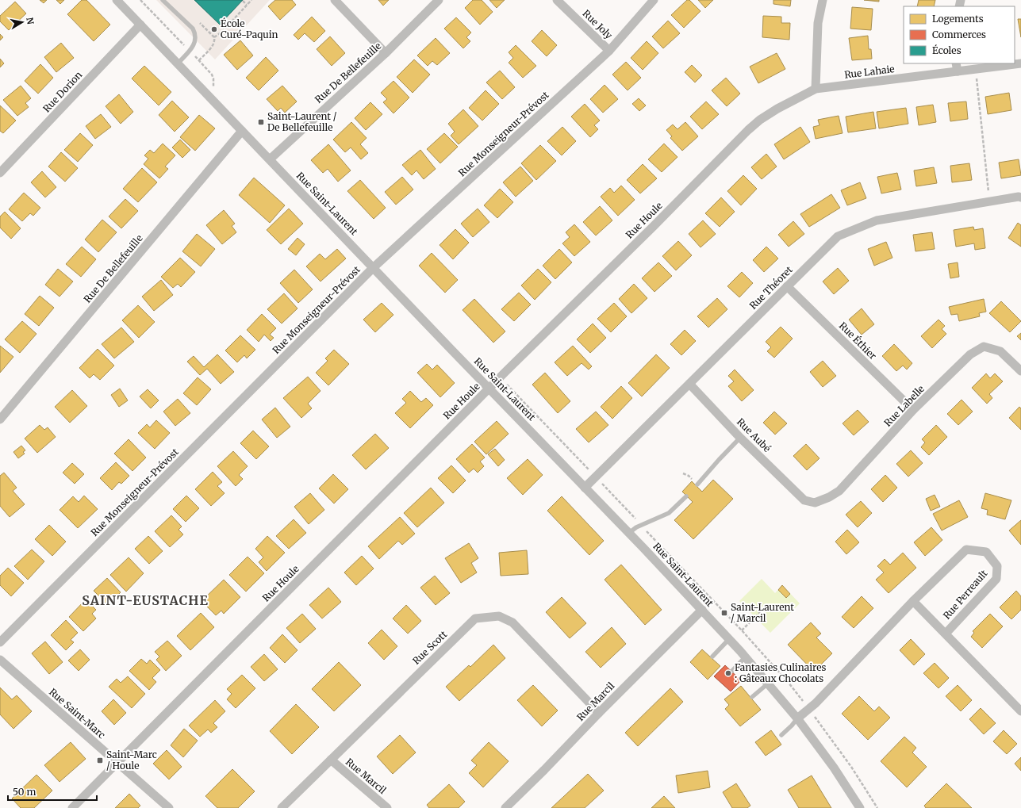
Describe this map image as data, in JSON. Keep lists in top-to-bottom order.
{
  "streets": {
    "street": [
      "Rue Joly",
      "Rue Lahaie",
      "Rue De Bellefeuille",
      "Rue Dorion",
      "Rue Monseigneur-Prévost",
      "Rue Saint-Laurent",
      "Rue Houle",
      "Rue Théoret",
      "Rue Éthier",
      "Rue Labelle",
      "Rue Aubé",
      "Rue Perreault",
      "Rue Scott",
      "Rue Marcil",
      "Rue Saint-Marc"
    ]
  },
  "crossings": [
    ["Rue Joly", "Rue Monseigneur-Prévost"],
    ["Rue Lahaie", "Rue Houle"],
    ["Rue De Bellefeuille", "Rue Saint-Laurent"],
    ["Rue Dorion", "Rue Saint-Laurent"],
    ["Rue Monseigneur-Prévost", "Rue Saint-Laurent"],
    ["Rue Saint-Laurent", "Rue Houle"],
    ["Rue Saint-Laurent", "Rue Théoret"],
    ["Rue Saint-Laurent", "Rue Perreault"],
    ["Rue Saint-Laurent", "Rue Marcil"],
    ["Rue Houle", "Rue Saint-Marc"],
    ["Rue Théoret", "Rue Éthier"],
    ["Rue Théoret", "Rue Aubé"],
    ["Rue Éthier", "Rue Labelle"],
    ["Rue Labelle", "Rue Aubé"],
    ["Rue Scott", "Rue Marcil"]
  ],
  "districts": ["SAINT-EUSTACHE"],
  "places": {
    "other": ["École Curé-Paquin", "Fantasies Culinaires : Gâteaux Chocolats"],
    "transit": ["Saint-Laurent / De Bellefeuille", "Saint-Laurent / Marcil", "Saint-Marc / Houle"]
  },
  "legend": ["Logements", "Commerces", "Écoles"],
  "scale_bar": "50 m",
  "north": "right"
}
